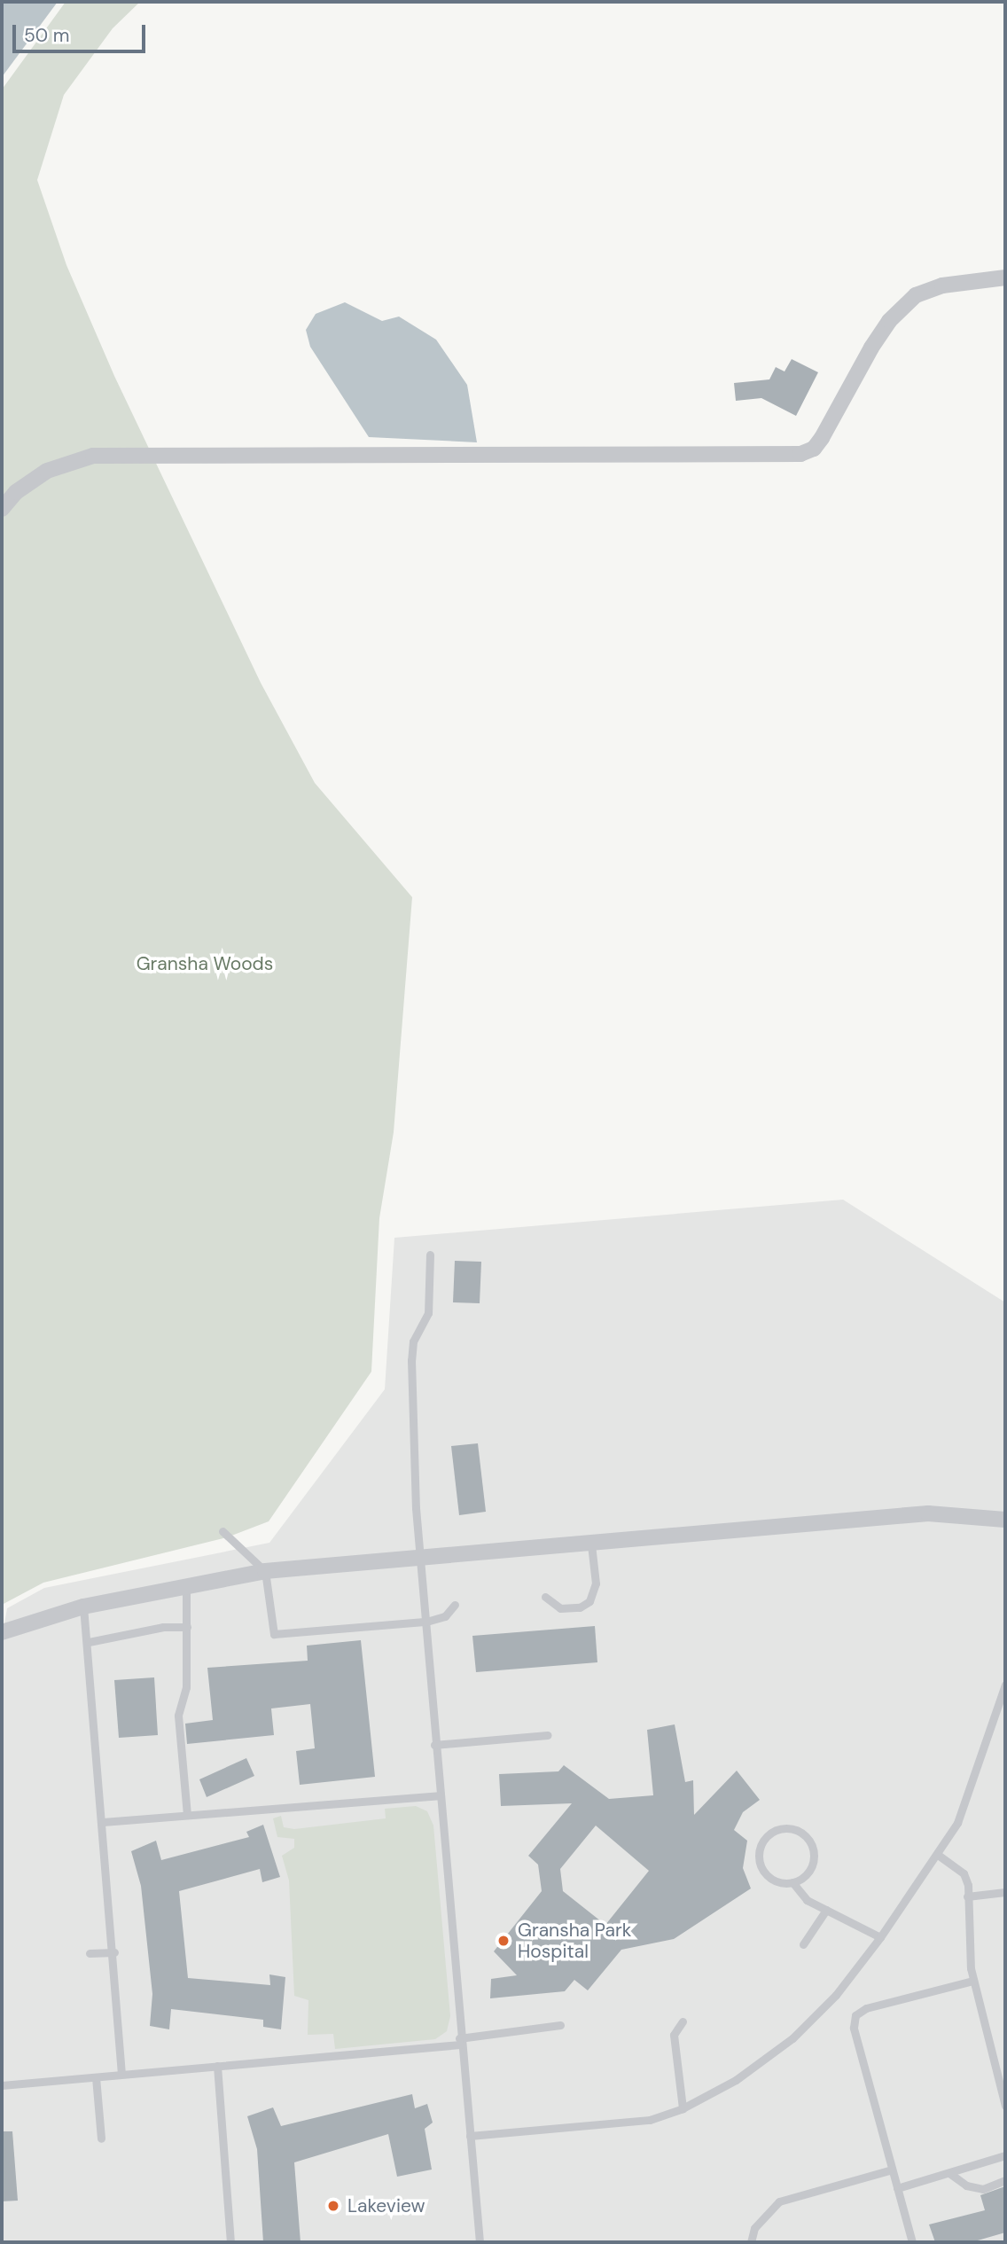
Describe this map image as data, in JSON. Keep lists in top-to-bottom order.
{
  "parks": ["Gransha Woods"],
  "places": ["Gransha Park Hospital", "Lakeview"],
  "scale_bar": "50 m"
}
